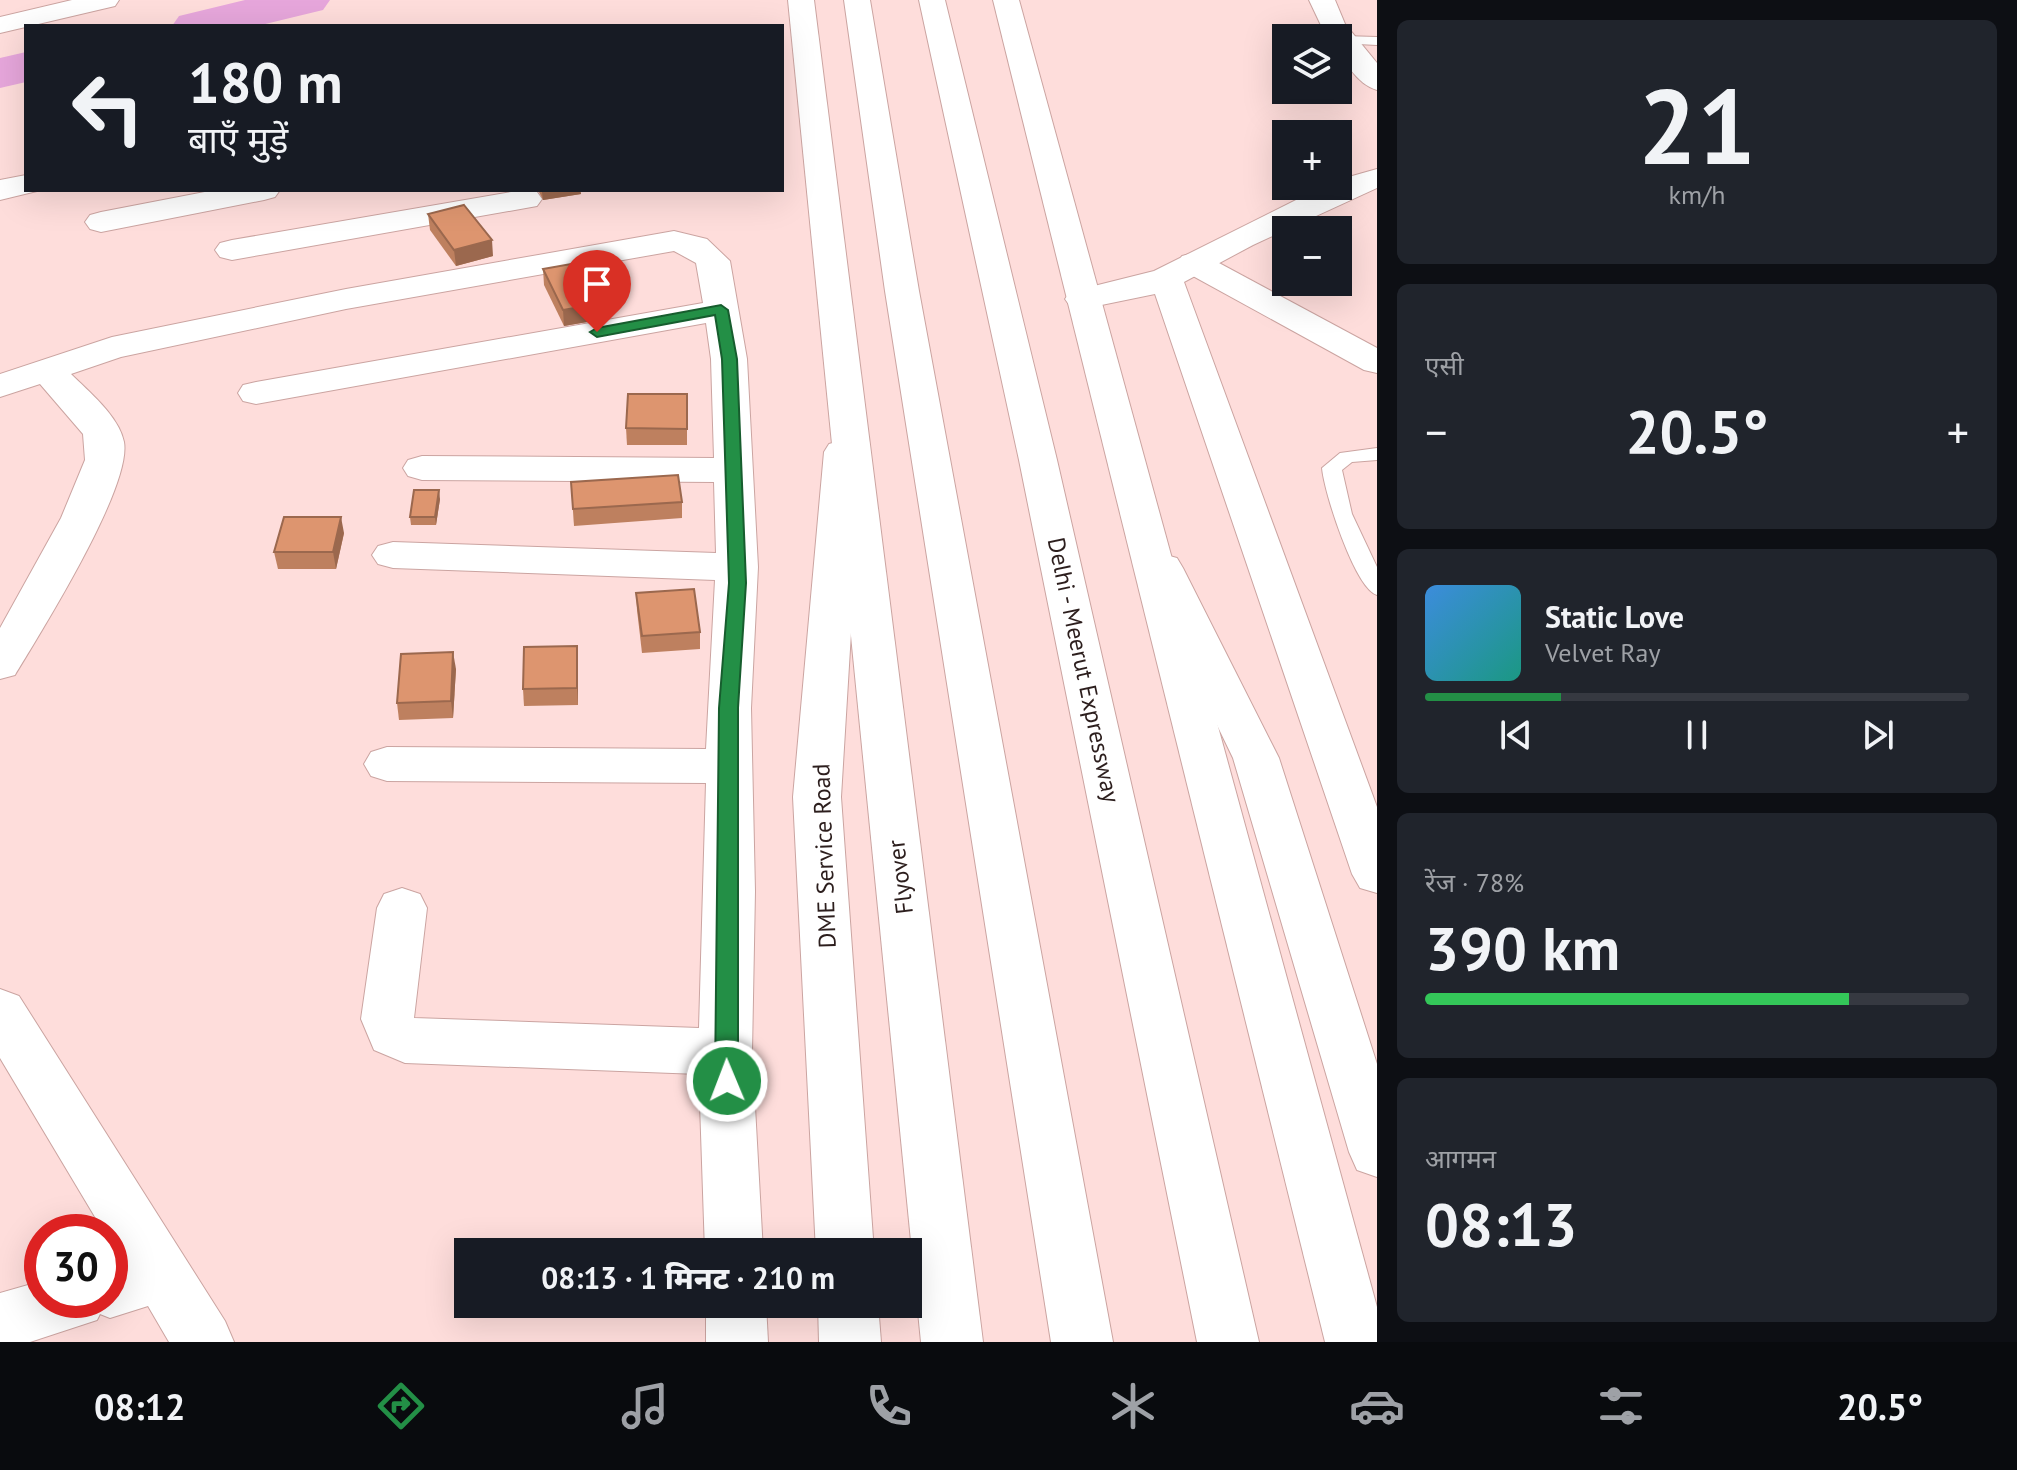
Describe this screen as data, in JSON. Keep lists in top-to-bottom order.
{
  "streets": {
    "main road": ["Delhi - Meerut Expressway", "DME Service Road", "Flyover"]
  },
  "crossings": [
    ["DME Service Road", "Flyover"]
  ],
  "page": {
    "tile": [
      ["21", "km/h"],
      "एसी",
      ["रेंज · 78%", "390 km"],
      ["आगमन", "08:13"]
    ],
    "map_buttons": ["+", "−"],
    "turn": ["180 m", "बाएँ मुड़ें"],
    "heat": ["−", "20.5°", "+"],
    "song": ["Static Love", "Velvet Ray"],
    "limit": "30",
    "trip": "08:13 · 1 मिनट · 210 m",
    "tabs": ["08:12", "20.5°"]
  }
}
